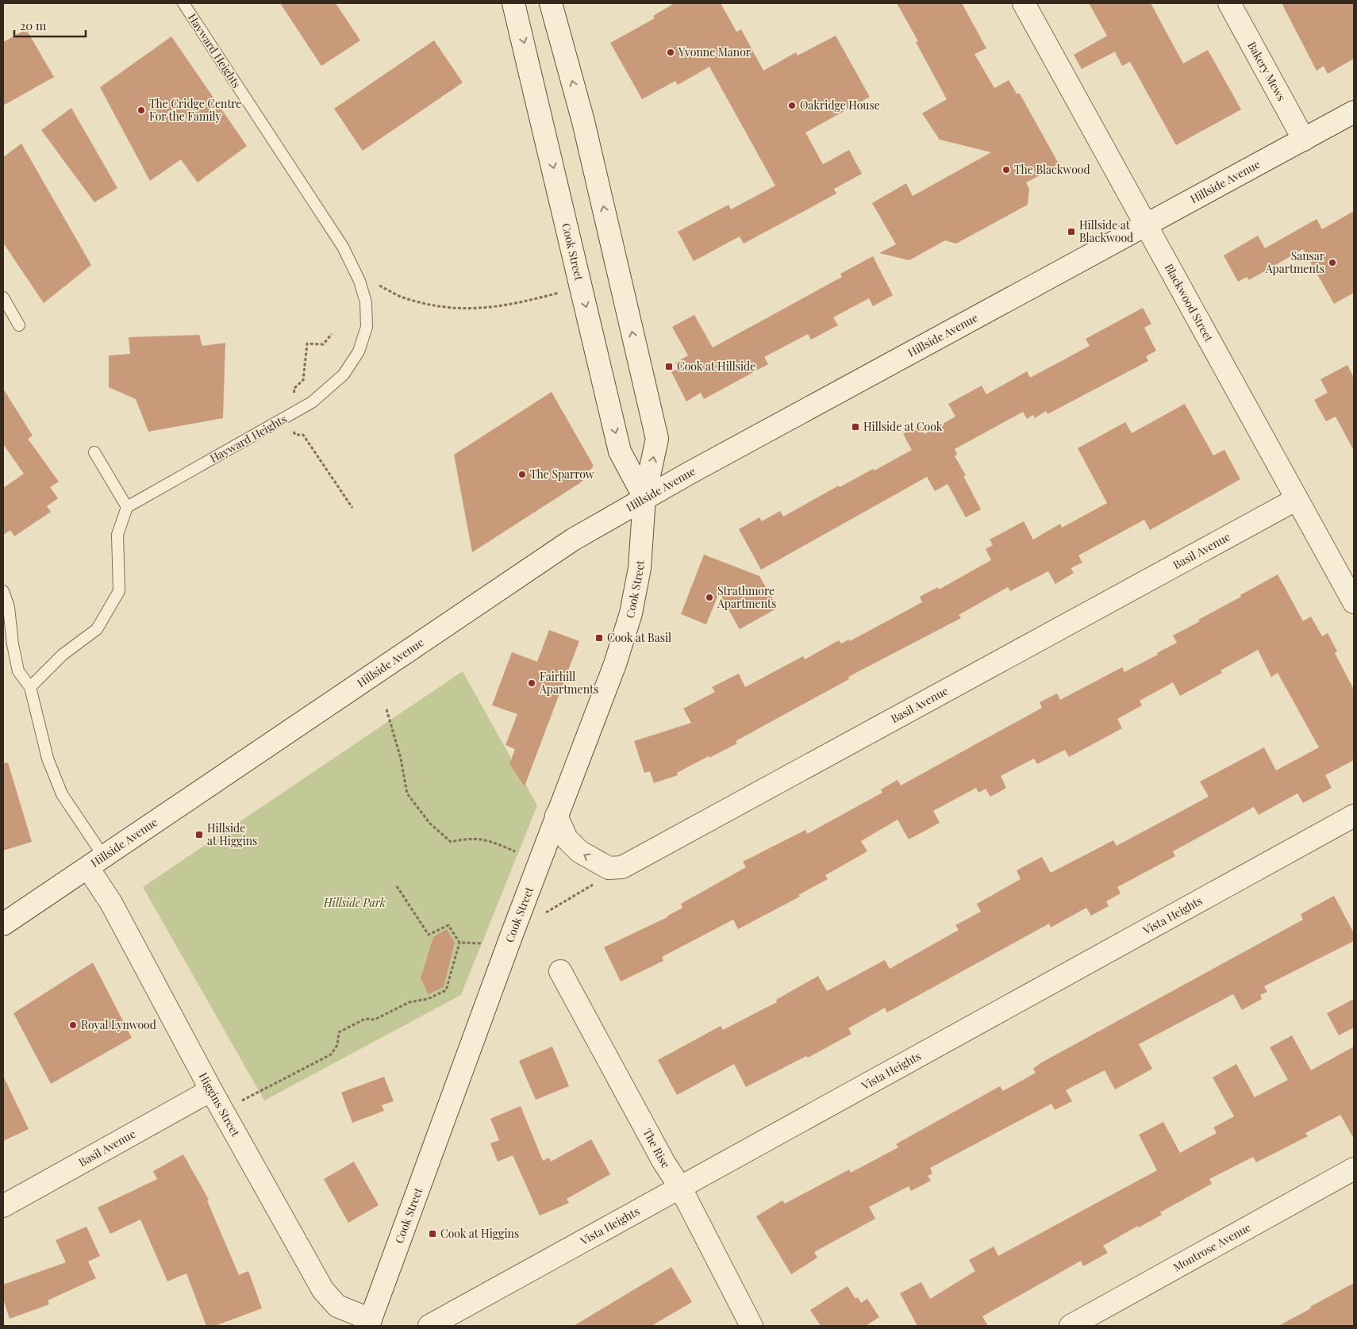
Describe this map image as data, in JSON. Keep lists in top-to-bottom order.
{
  "streets": {
    "street": [
      "Bakery Mews",
      "Hillside Avenue",
      "Cook Street",
      "Blackwood Street",
      "Basil Avenue",
      "Vista Heights",
      "Higgins Street",
      "The Rise",
      "Montrose Avenue"
    ],
    "lane": ["Hayward Heights"]
  },
  "crossings": [
    ["Bakery Mews", "Hillside Avenue"],
    ["Hillside Avenue", "Cook Street"],
    ["Hillside Avenue", "Blackwood Street"],
    ["Hillside Avenue", "Higgins Street"],
    ["Cook Street", "Higgins Street"],
    ["Blackwood Street", "Basil Avenue"],
    ["Basil Avenue", "Higgins Street"],
    ["Vista Heights", "The Rise"]
  ],
  "parks": ["Hillside Park"],
  "places": {
    "other": [
      "Yvonne Manor",
      "Oakridge House",
      "The Cridge Centre For the Family",
      "The Blackwood",
      "Sansar Apartments",
      "The Sparrow",
      "Strathmore Apartments",
      "Fairhill Apartments",
      "Royal Lynwood"
    ],
    "transit": [
      "Hillside at Blackwood",
      "Cook at Hillside",
      "Hillside at Cook",
      "Cook at Basil",
      "Hillside at Higgins",
      "Cook at Higgins"
    ]
  },
  "scale_bar": "20 m"
}
